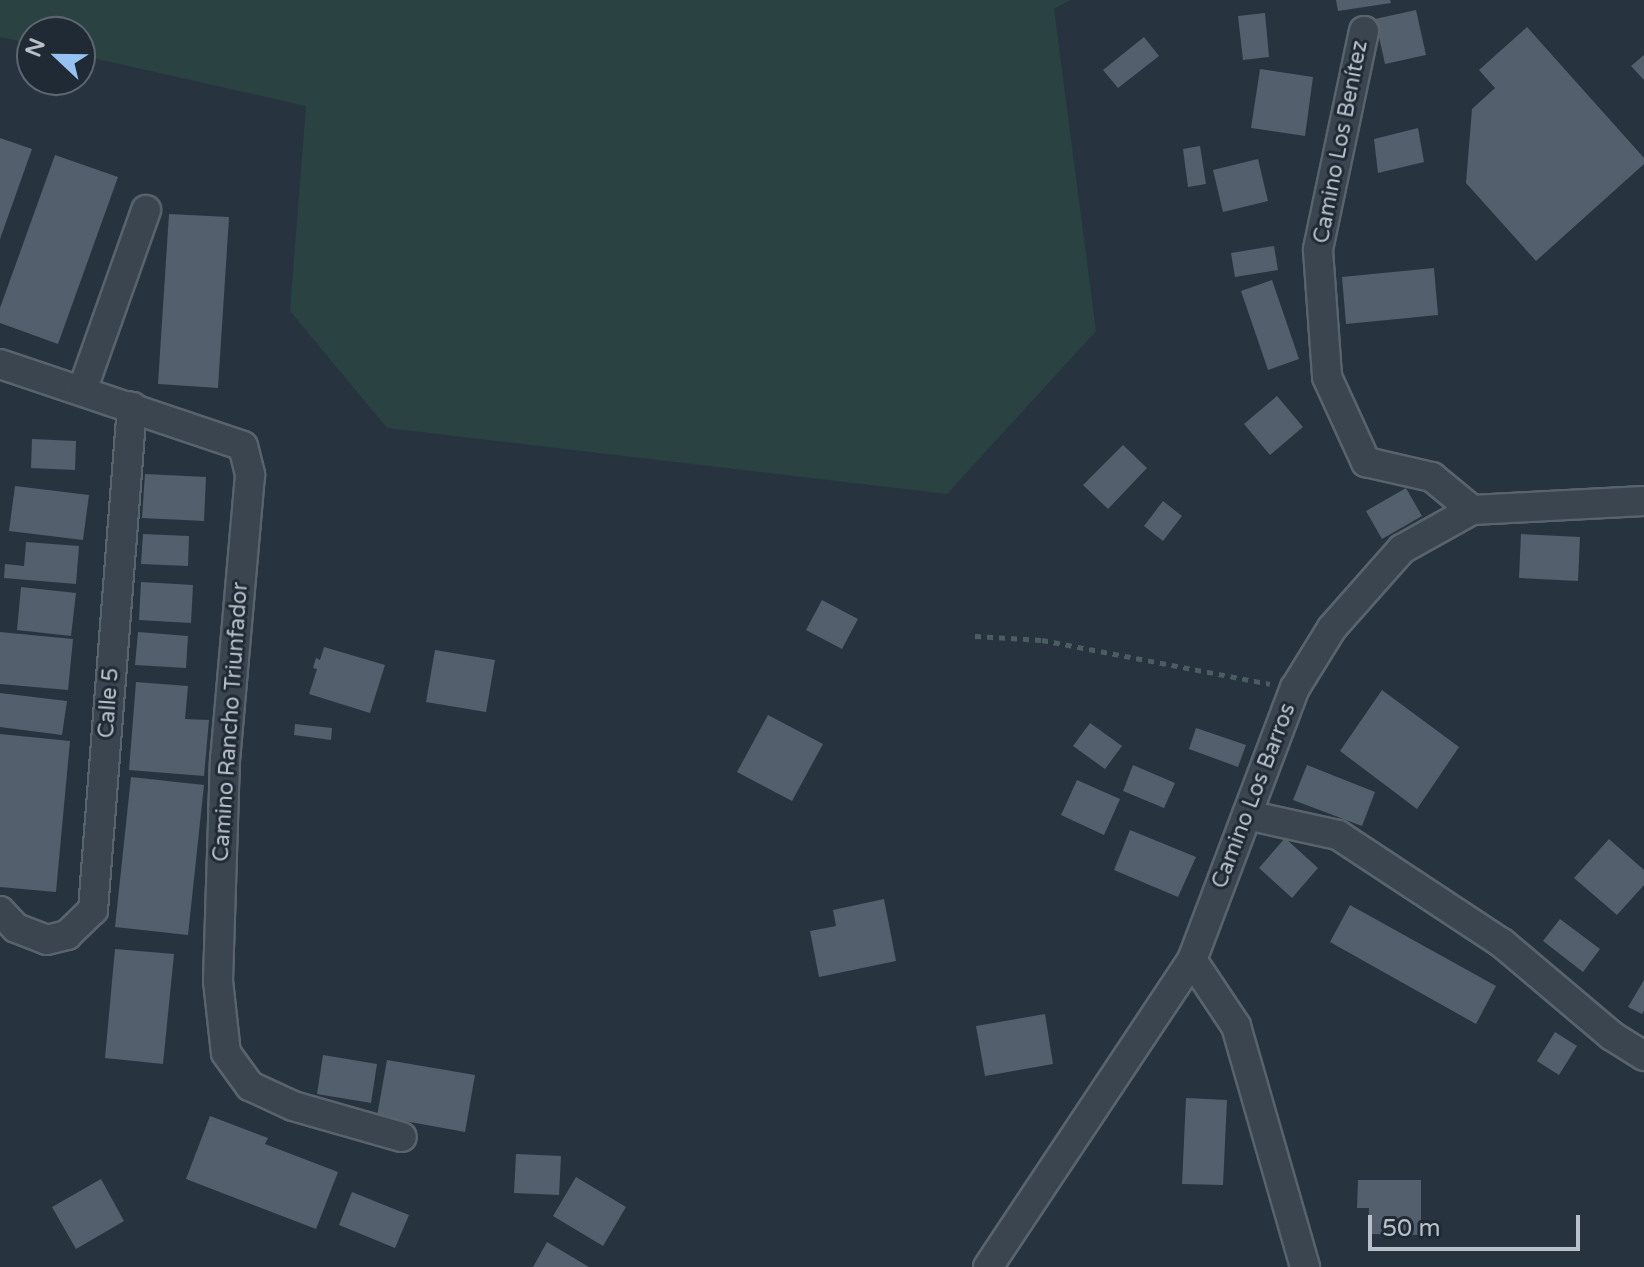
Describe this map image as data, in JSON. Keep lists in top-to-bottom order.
{
  "streets": {
    "street": [
      "Camino Los Benítez",
      "Calle 5",
      "Camino Rancho Triunfador",
      "Camino Los Barros"
    ]
  },
  "crossings": [
    ["Camino Los Benítez", "Camino Los Barros"],
    ["Calle 5", "Camino Rancho Triunfador"]
  ],
  "scale_bar": "50 m",
  "north": "left"
}
